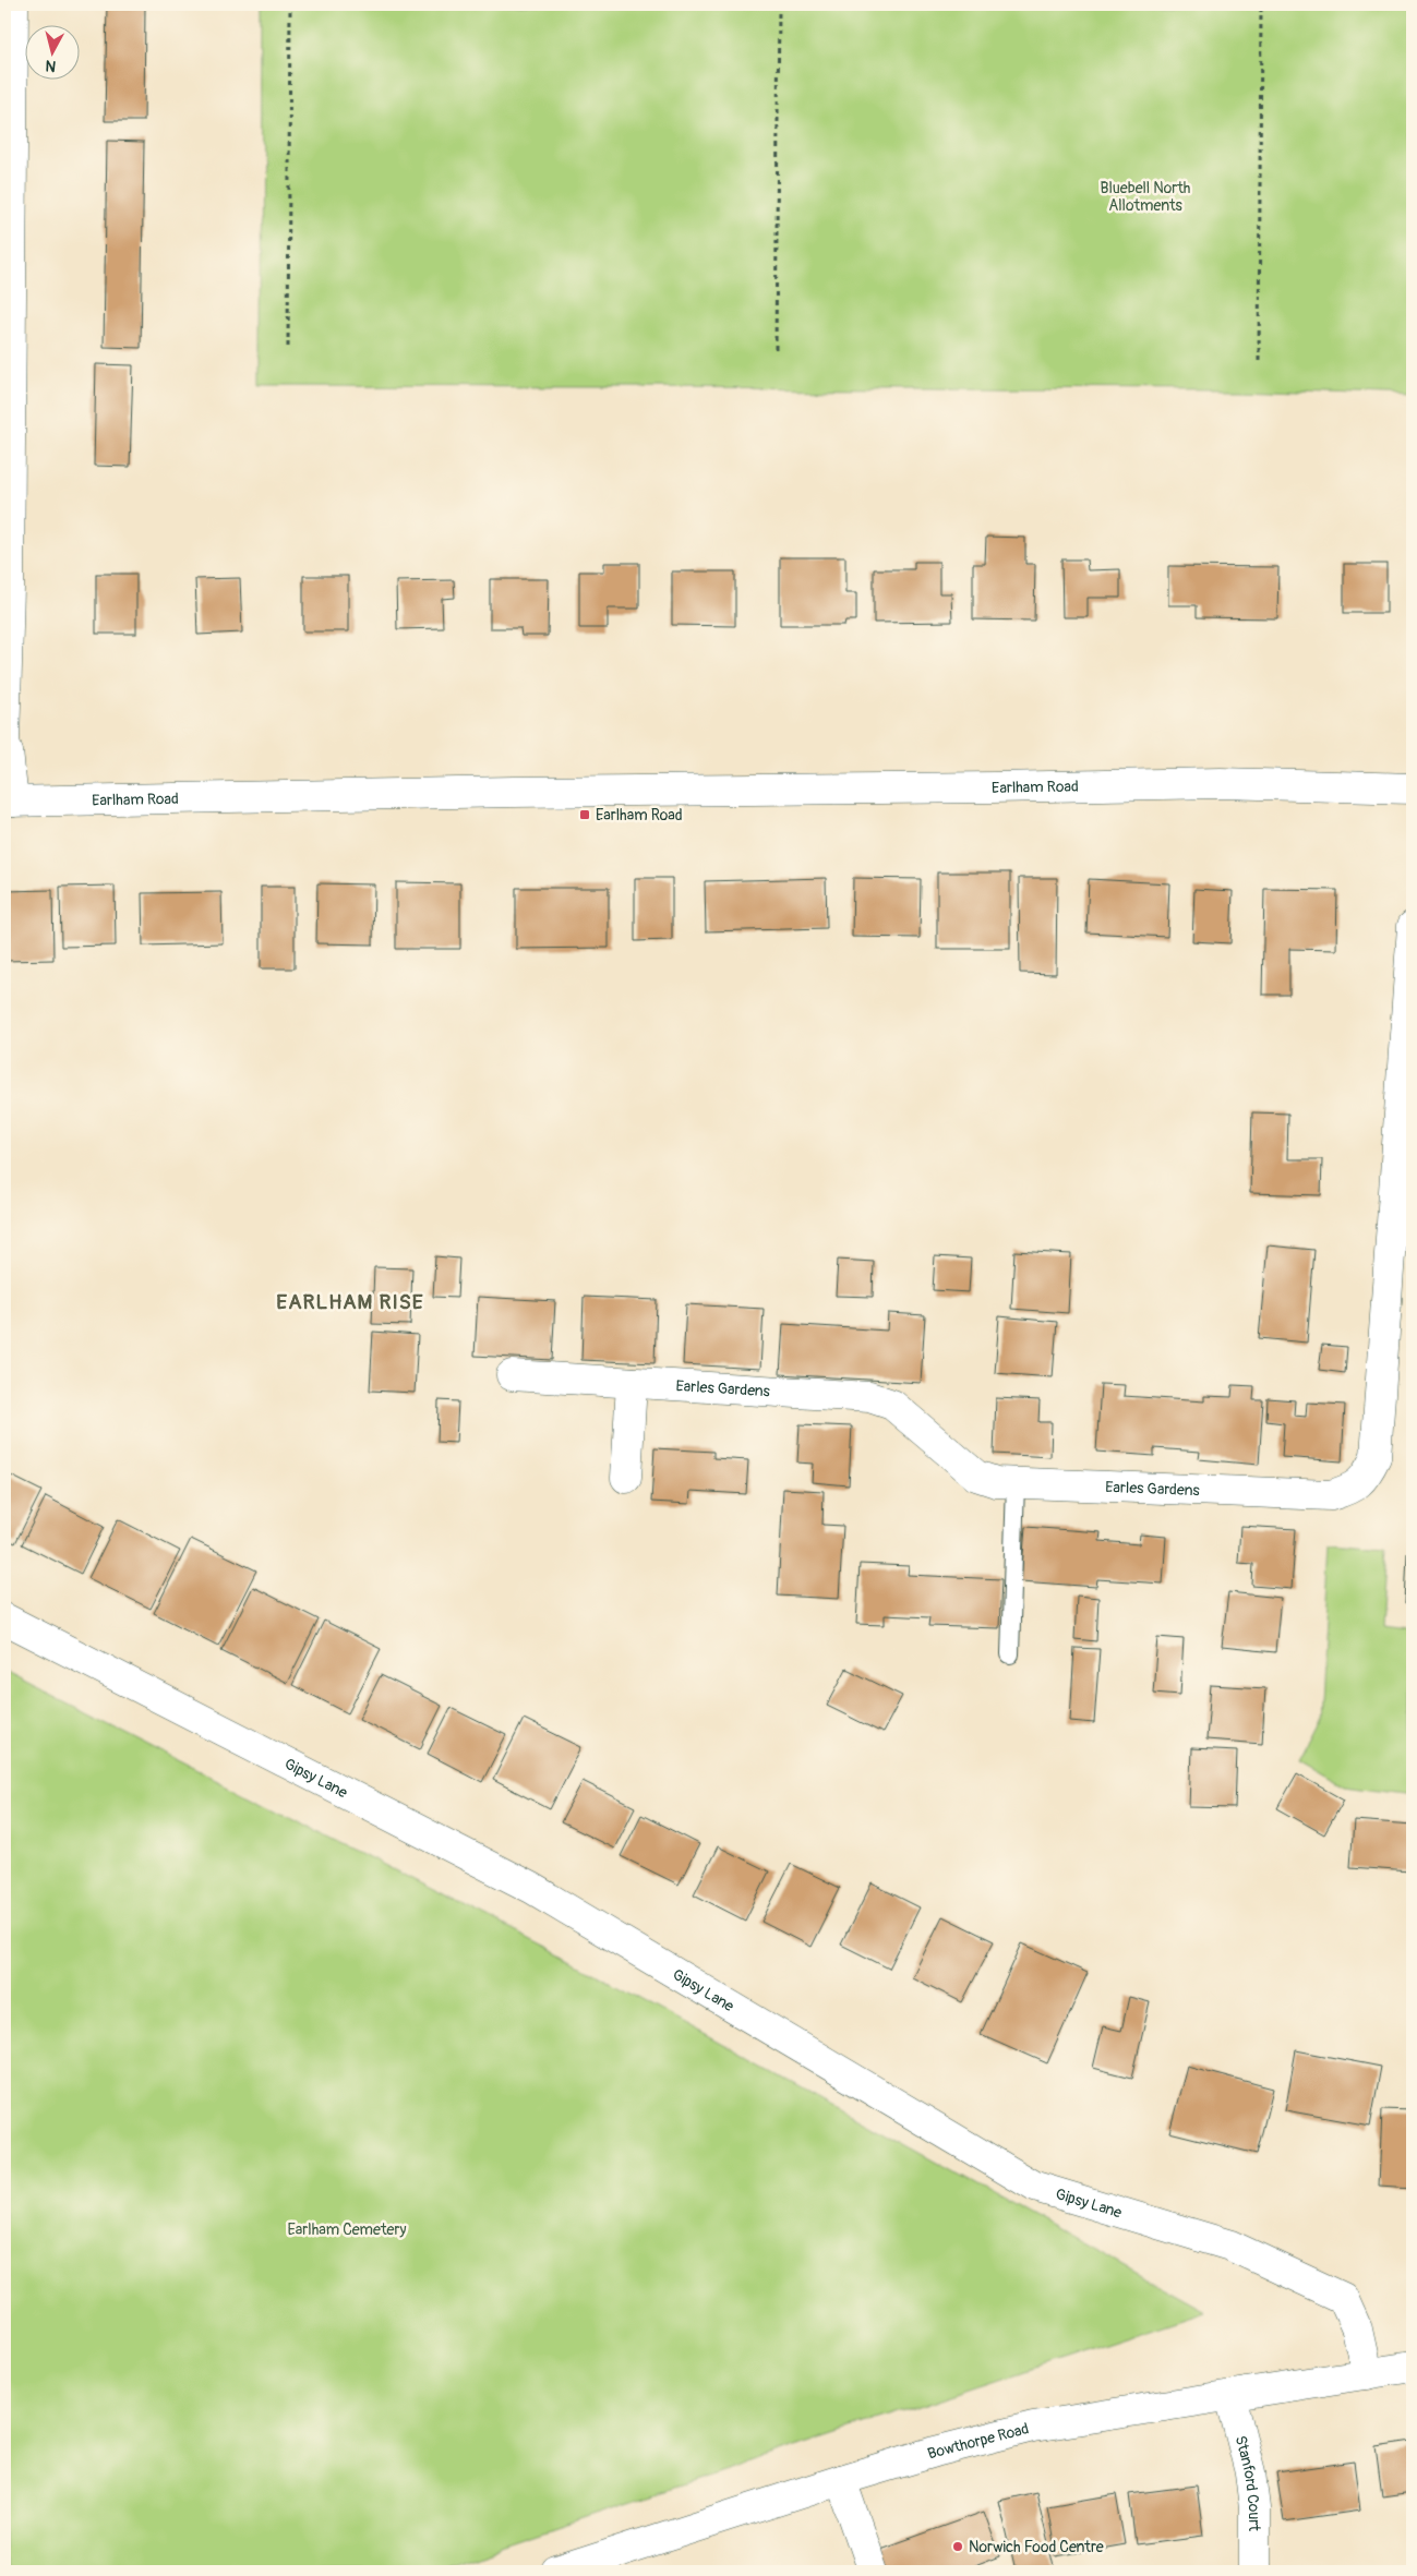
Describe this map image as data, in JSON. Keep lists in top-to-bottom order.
{
  "streets": {
    "street": [
      "Earlham Road",
      "Earles Gardens",
      "Gipsy Lane",
      "Bowthorpe Road",
      "Stanford Court"
    ]
  },
  "crossings": [
    ["Gipsy Lane", "Bowthorpe Road"],
    ["Bowthorpe Road", "Stanford Court"]
  ],
  "districts": ["EARLHAM RISE"],
  "parks": ["Bluebell North Allotments", "Earlham Cemetery"],
  "places": {
    "transit": ["Earlham Road"],
    "other": ["Norwich Food Centre"]
  },
  "north": "bottom"
}
